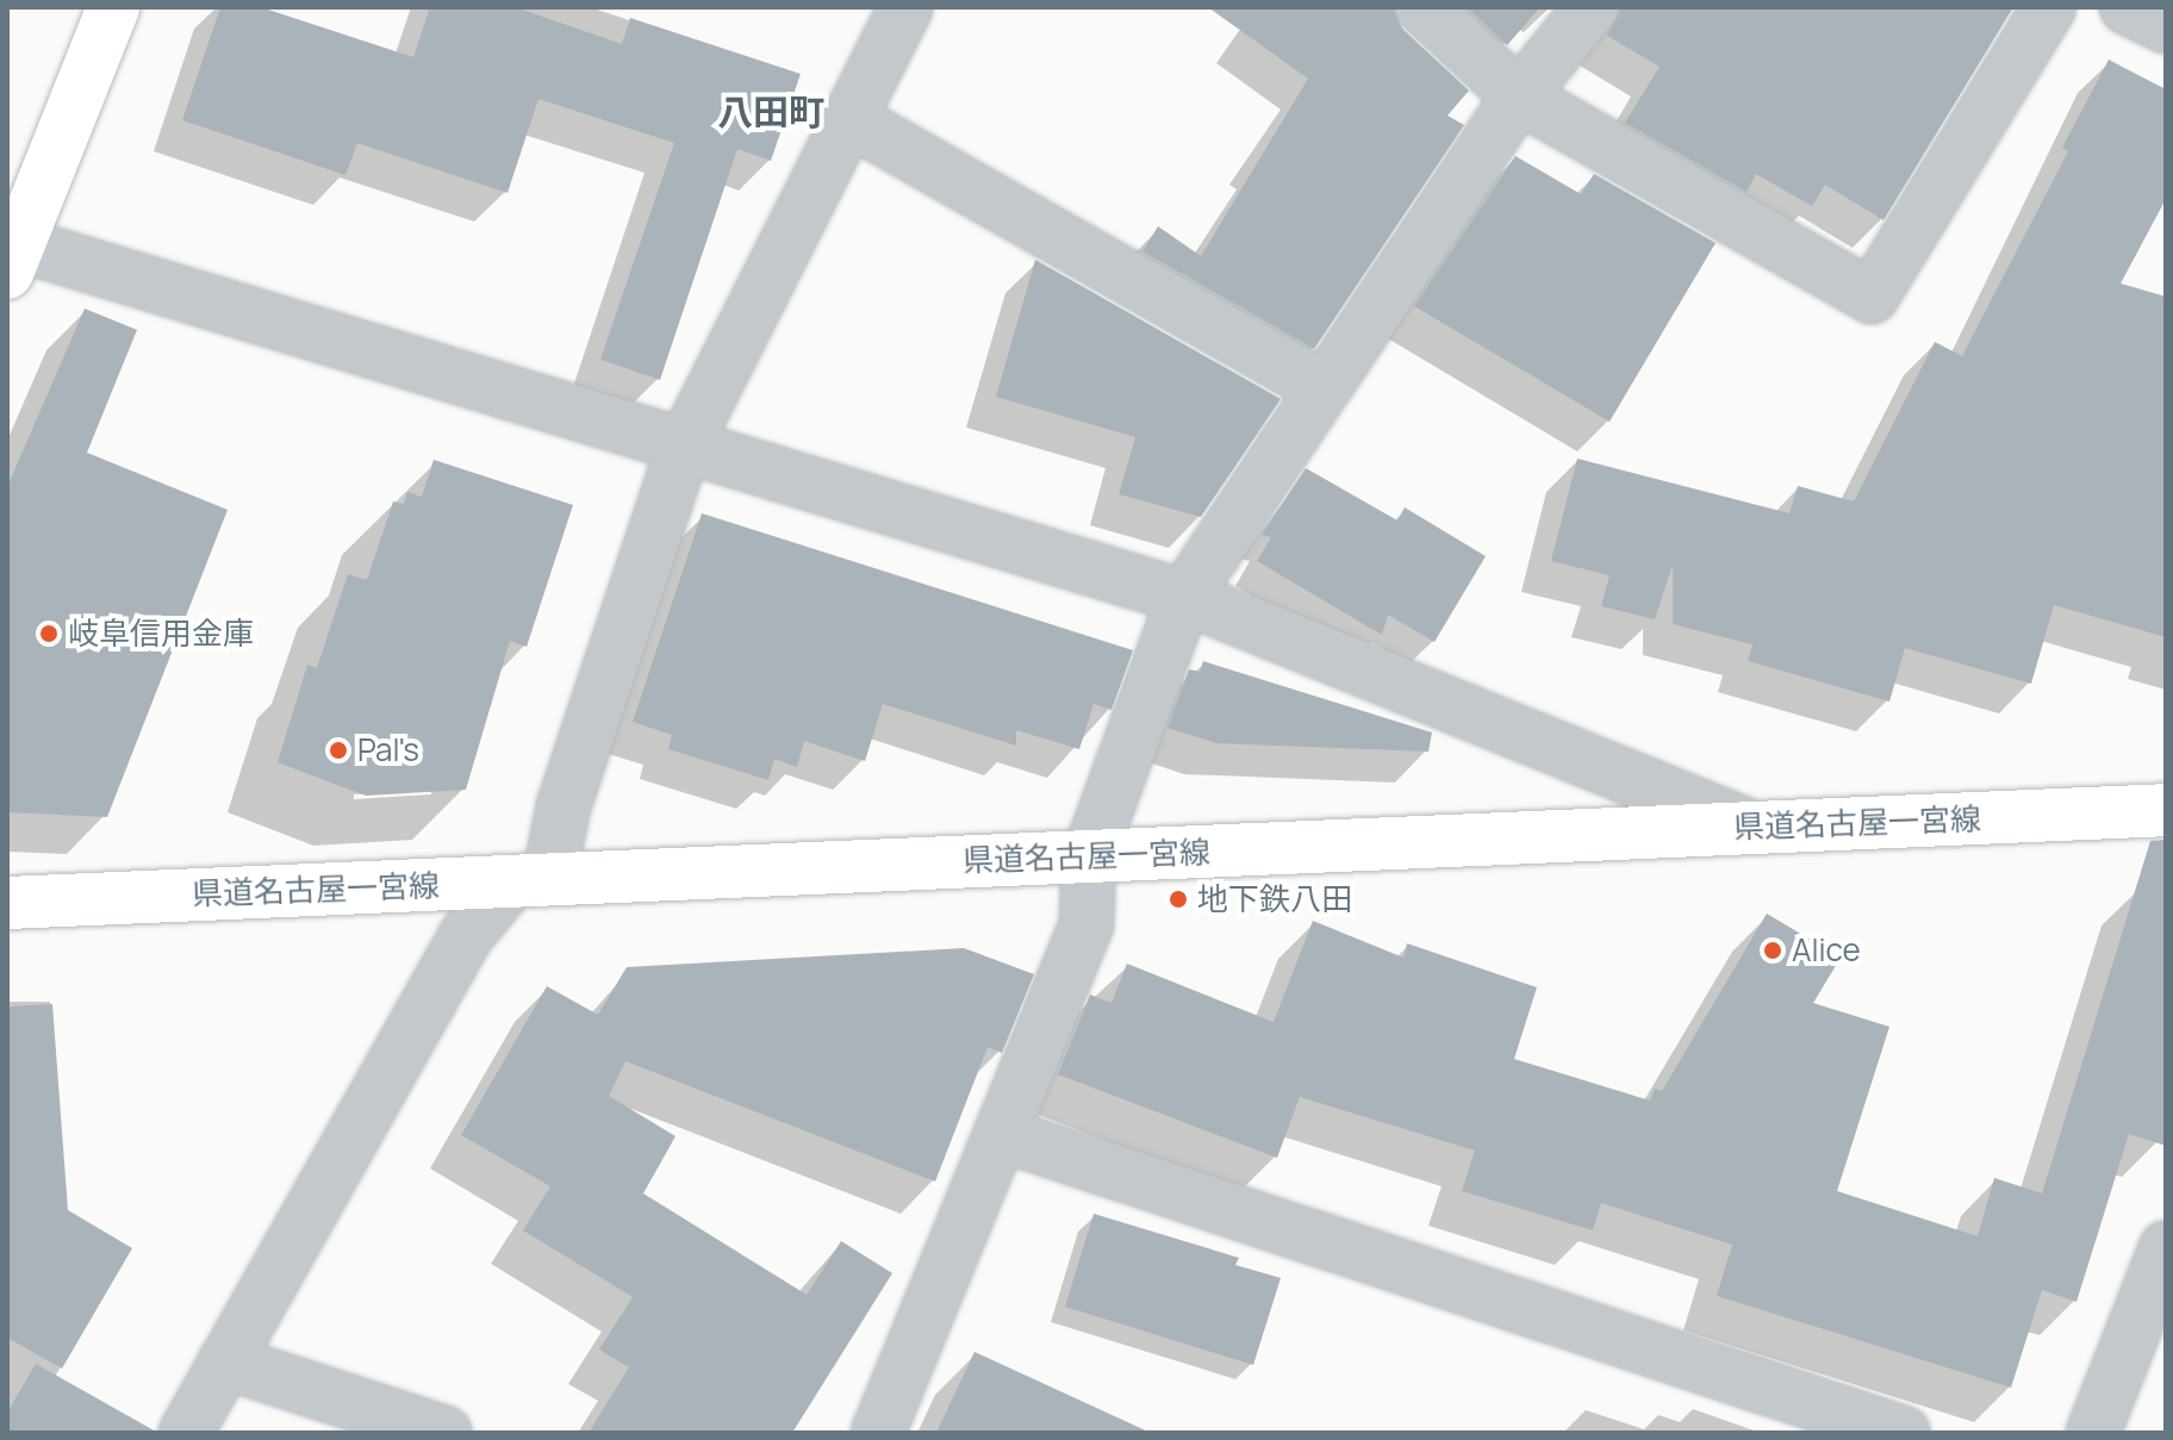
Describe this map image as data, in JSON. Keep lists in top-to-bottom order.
{
  "streets": {
    "main road": ["県道名古屋一宮線"]
  },
  "districts": ["八田町"],
  "places": [
    "岐阜信用金庫",
    "Pal's",
    "地下鉄八田",
    "Alice"
  ]
}
